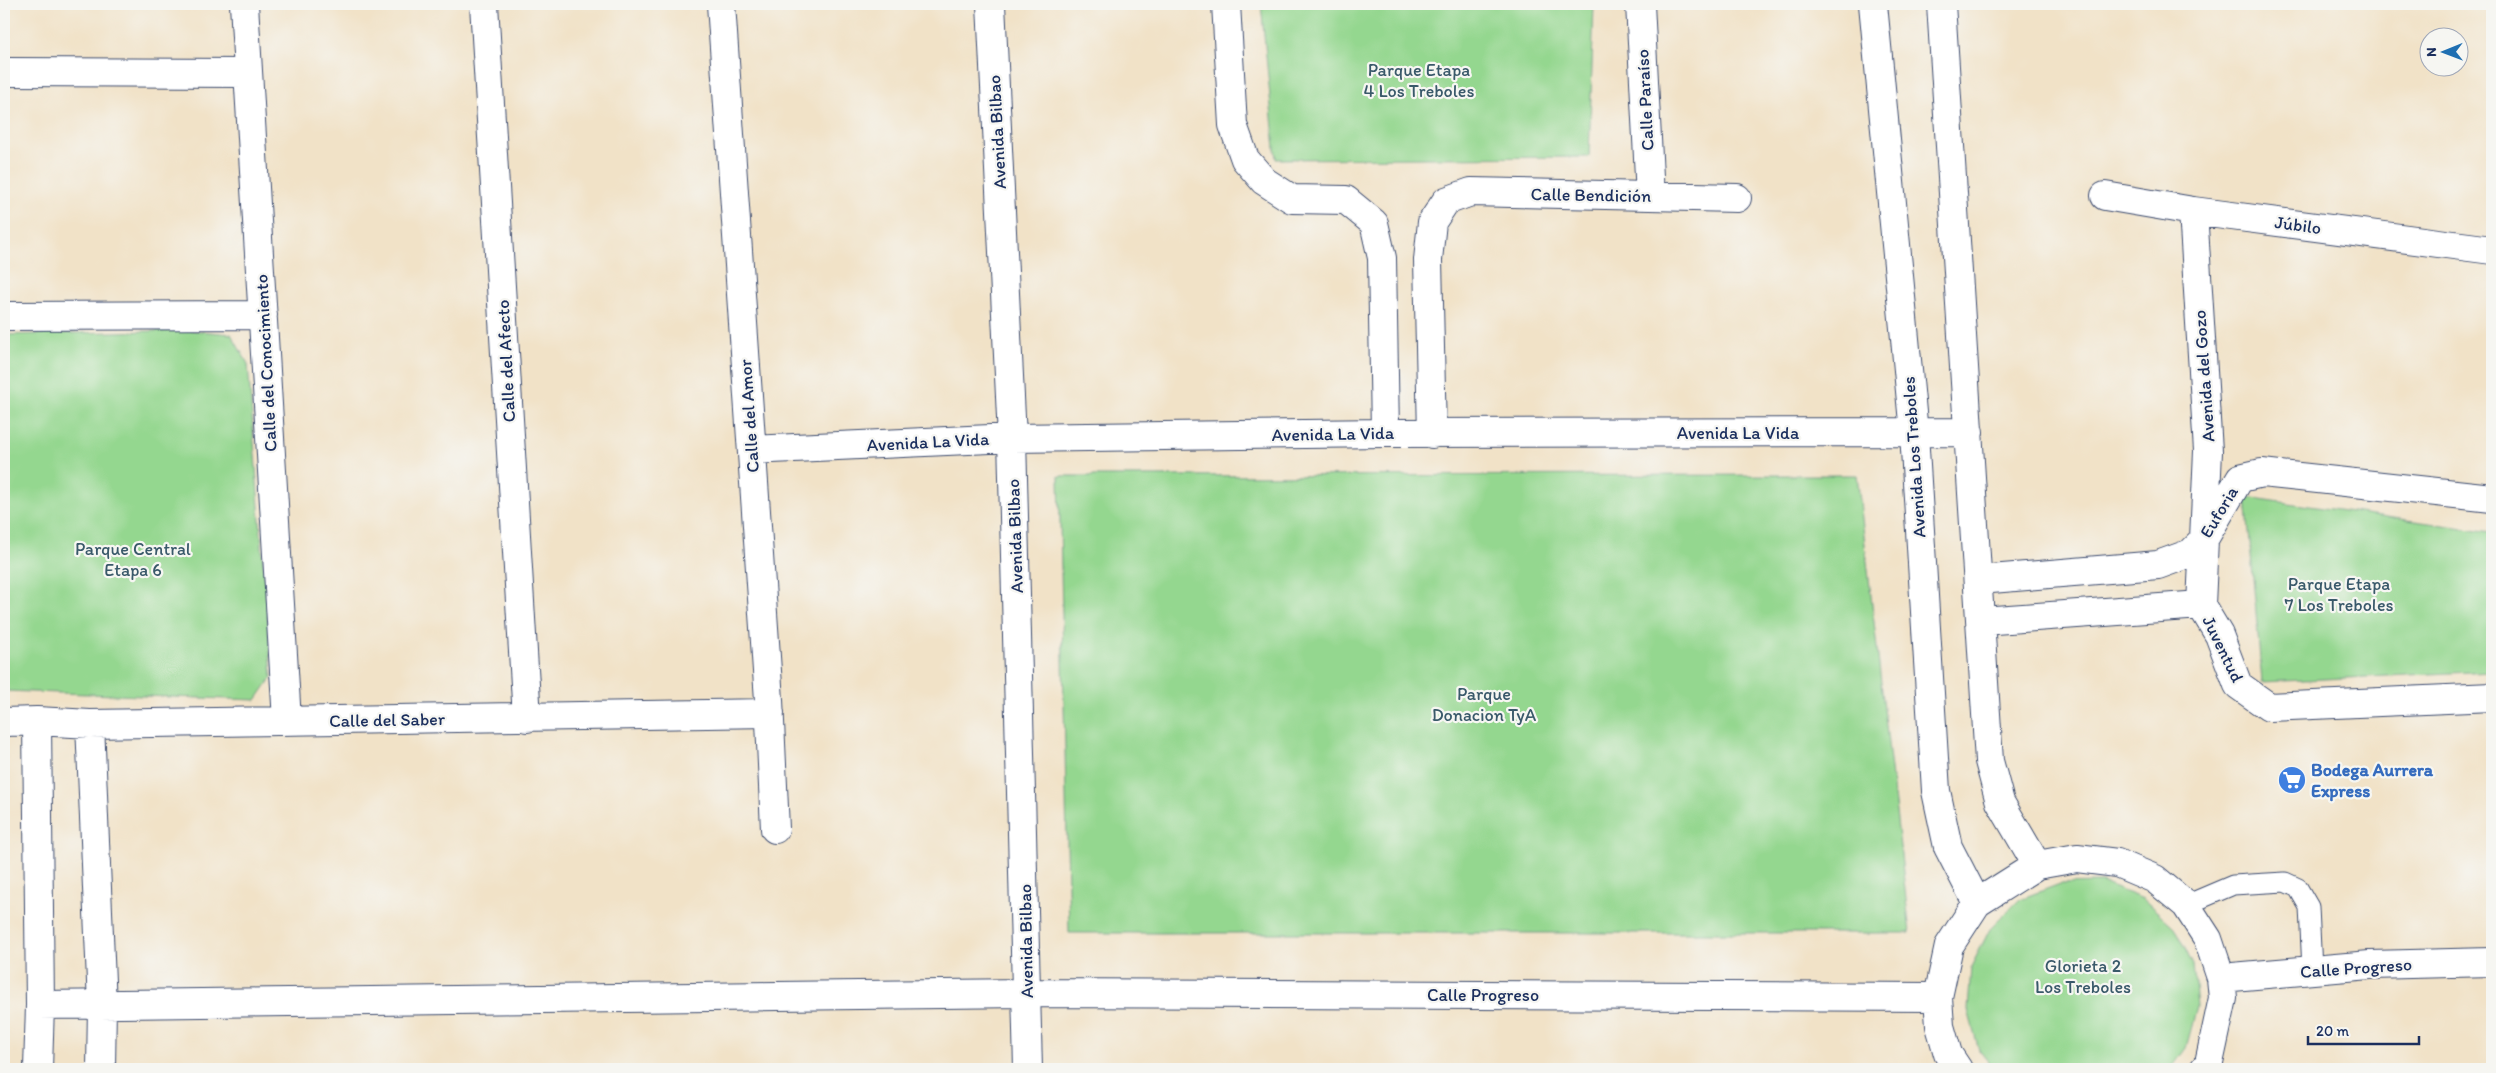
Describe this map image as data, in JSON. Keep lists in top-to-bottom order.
{
  "streets": {
    "street": [
      "Calle Paraíso",
      "Avenida Bilbao",
      "Calle Bendición",
      "Júbilo",
      "Calle del Afecto",
      "Calle del Conocimiento",
      "Avenida del Gozo",
      "Calle del Amor",
      "Avenida La Vida",
      "Avenida Los Treboles",
      "Euforia",
      "Juventud",
      "Calle del Saber",
      "Calle Progreso"
    ]
  },
  "crossings": [
    ["Calle Paraíso", "Calle Bendición"],
    ["Avenida Bilbao", "Avenida La Vida"],
    ["Avenida Bilbao", "Calle Progreso"],
    ["Calle Bendición", "Avenida La Vida"],
    ["Júbilo", "Avenida del Gozo"],
    ["Calle del Afecto", "Calle del Saber"],
    ["Calle del Conocimiento", "Calle del Saber"],
    ["Avenida del Gozo", "Euforia"],
    ["Avenida del Gozo", "Juventud"],
    ["Calle del Amor", "Avenida La Vida"],
    ["Calle del Amor", "Calle del Saber"],
    ["Avenida La Vida", "Avenida Los Treboles"]
  ],
  "parks": [
    "Parque Etapa 4 Los Treboles",
    "Parque Central Etapa 6",
    "Parque Etapa 7 Los Treboles",
    "Parque Donacion TyA",
    "Glorieta 2 Los Treboles"
  ],
  "places": {
    "supermarket": ["Bodega Aurrera Express"]
  },
  "scale_bar": "20 m",
  "north": "left"
}
